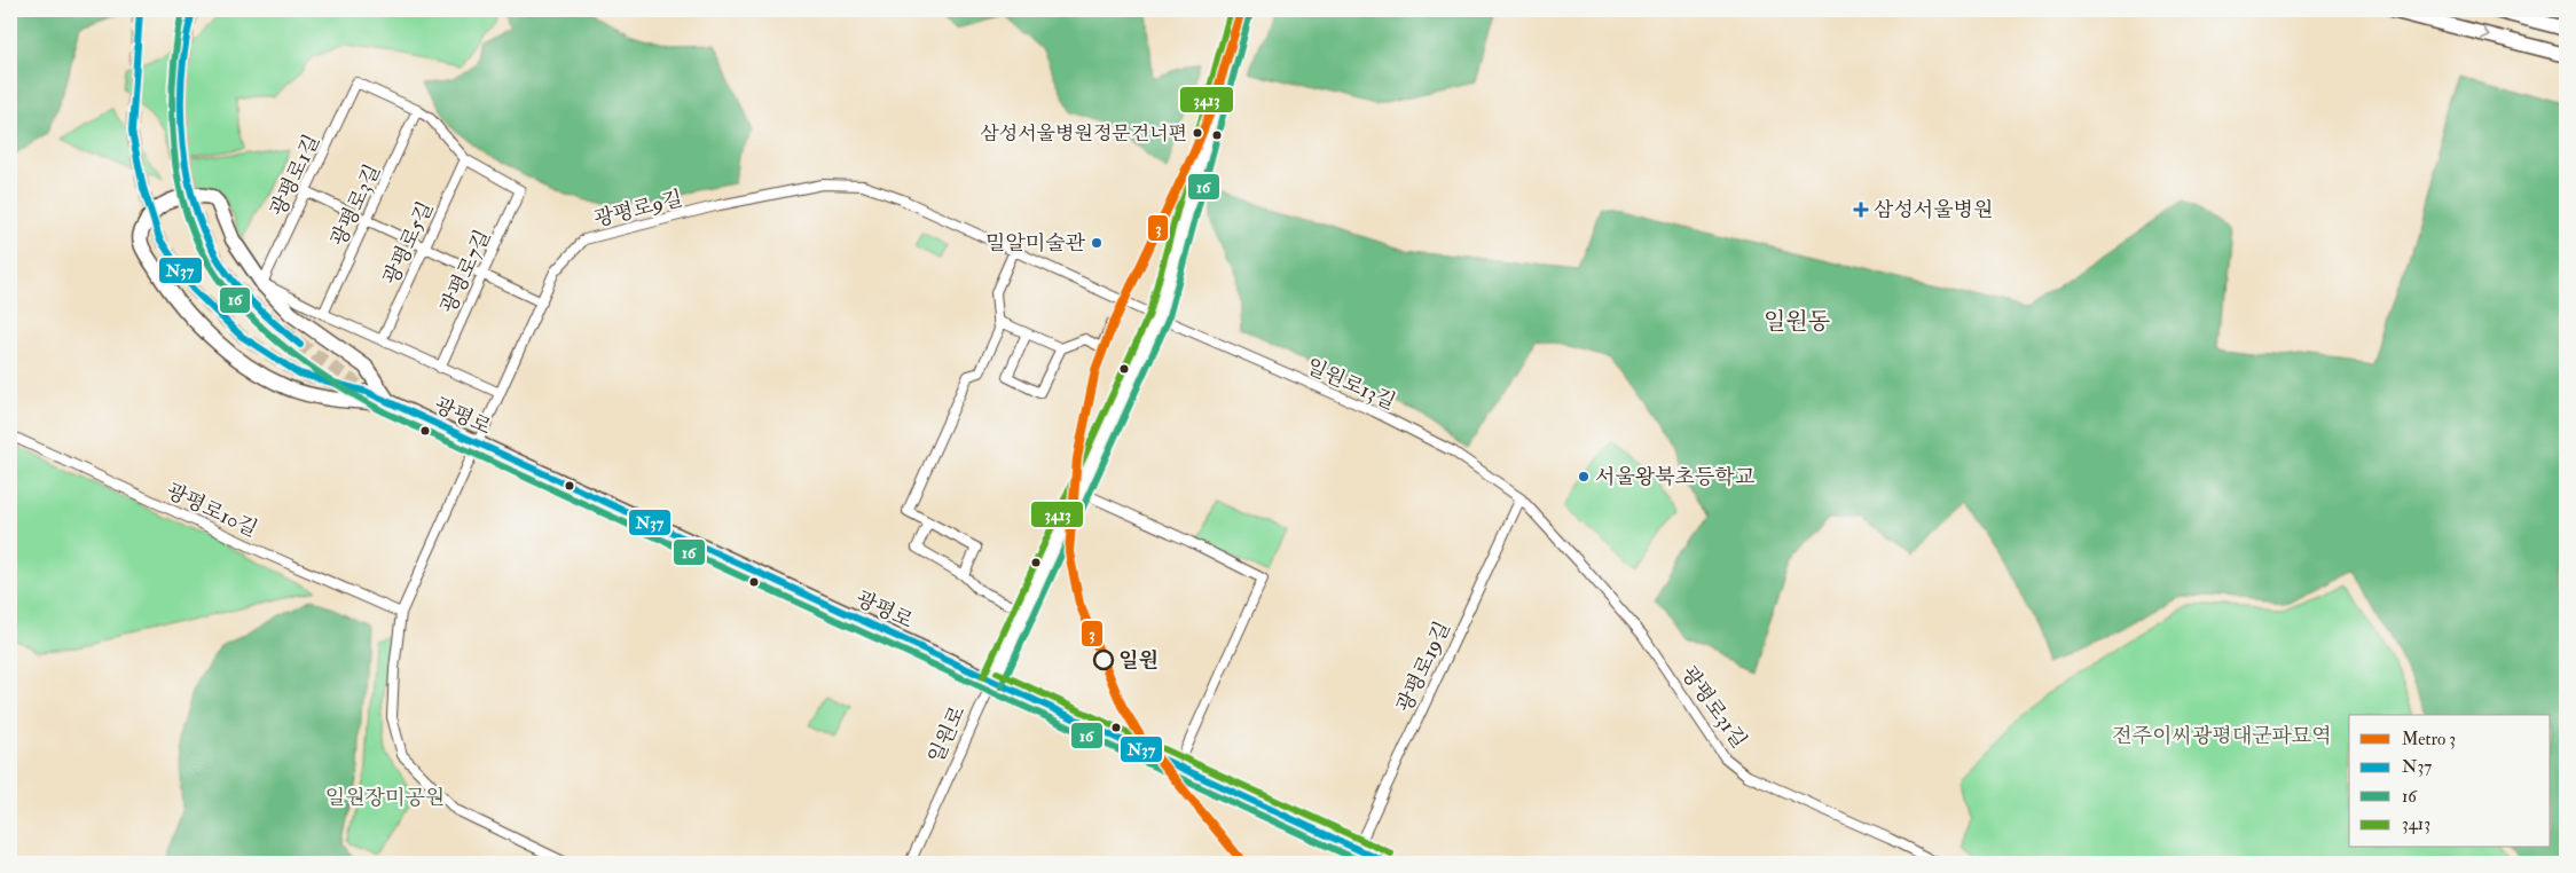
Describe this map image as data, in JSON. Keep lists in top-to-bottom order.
{
  "streets": {
    "main road": ["광평로"],
    "street": [
      "광평로1길",
      "광평로3길",
      "광평로9길",
      "광평로5길",
      "광평로7길",
      "일원로13길",
      "광평로10길",
      "광평로19길",
      "광평로31길",
      "일원로"
    ]
  },
  "crossings": [
    ["광평로1길", "광평로3길"],
    ["광평로9길", "일원로13길"],
    ["광평로9길", "광평로"],
    ["광평로5길", "광평로7길"],
    ["일원로13길", "광평로19길"],
    ["일원로13길", "광평로31길"],
    ["일원로13길", "일원로"],
    ["광평로", "광평로19길"],
    ["광평로", "일원로"],
    ["광평로19길", "광평로31길"]
  ],
  "districts": ["일원동"],
  "parks": ["전주이씨광평대군파묘역", "일원장미공원"],
  "places": {
    "other": [
      "삼성서울병원정문건너편",
      "밀알미술관",
      "서울왕북초등학교",
      "일원"
    ],
    "health": ["삼성서울병원"]
  },
  "lines": [
    "metro line 3",
    "transit line N37",
    "transit line 16",
    "transit line 3413"
  ],
  "legend": [
    "Metro 3",
    "N37",
    "16",
    "3413"
  ]
}
